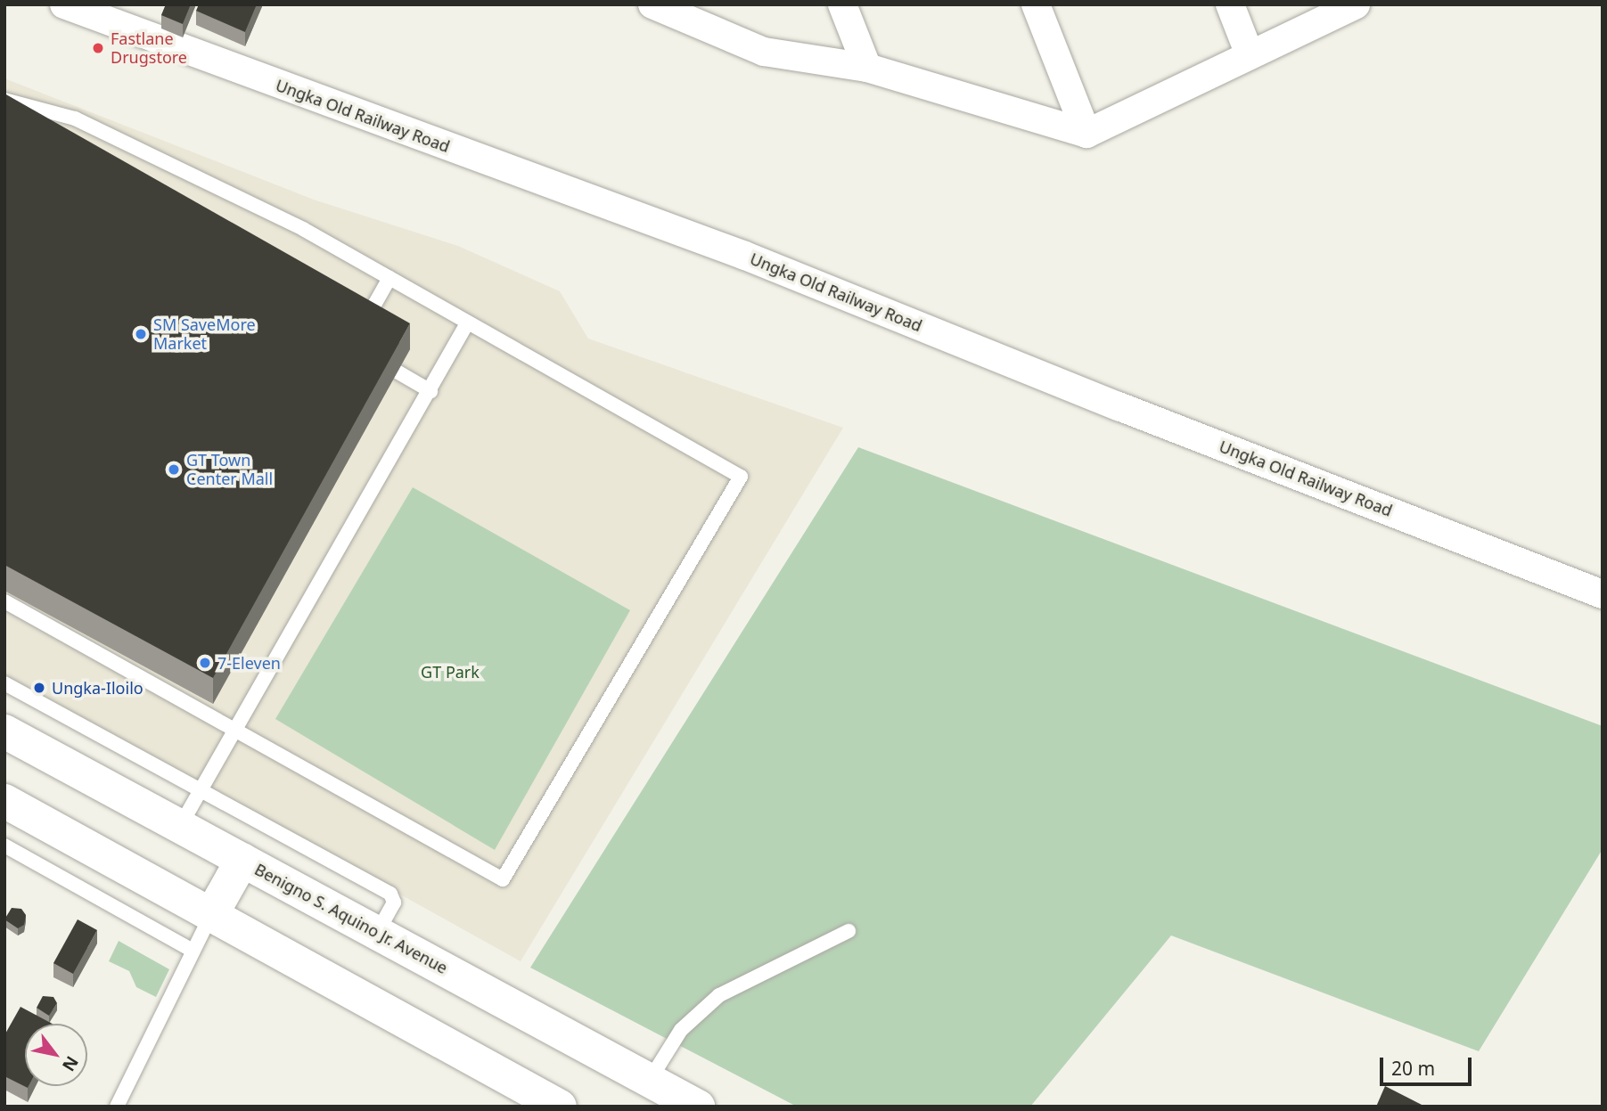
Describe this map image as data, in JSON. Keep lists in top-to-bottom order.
{
  "streets": {
    "main road": ["Benigno S. Aquino Jr. Avenue"],
    "street": ["Ungka Old Railway Road"]
  },
  "parks": ["GT Park"],
  "places": [
    "Fastlane Drugstore",
    "SM SaveMore Market",
    "GT Town Center Mall",
    "7-Eleven",
    "Ungka-Iloilo"
  ],
  "scale_bar": "20 m",
  "north": "bottom right"
}
